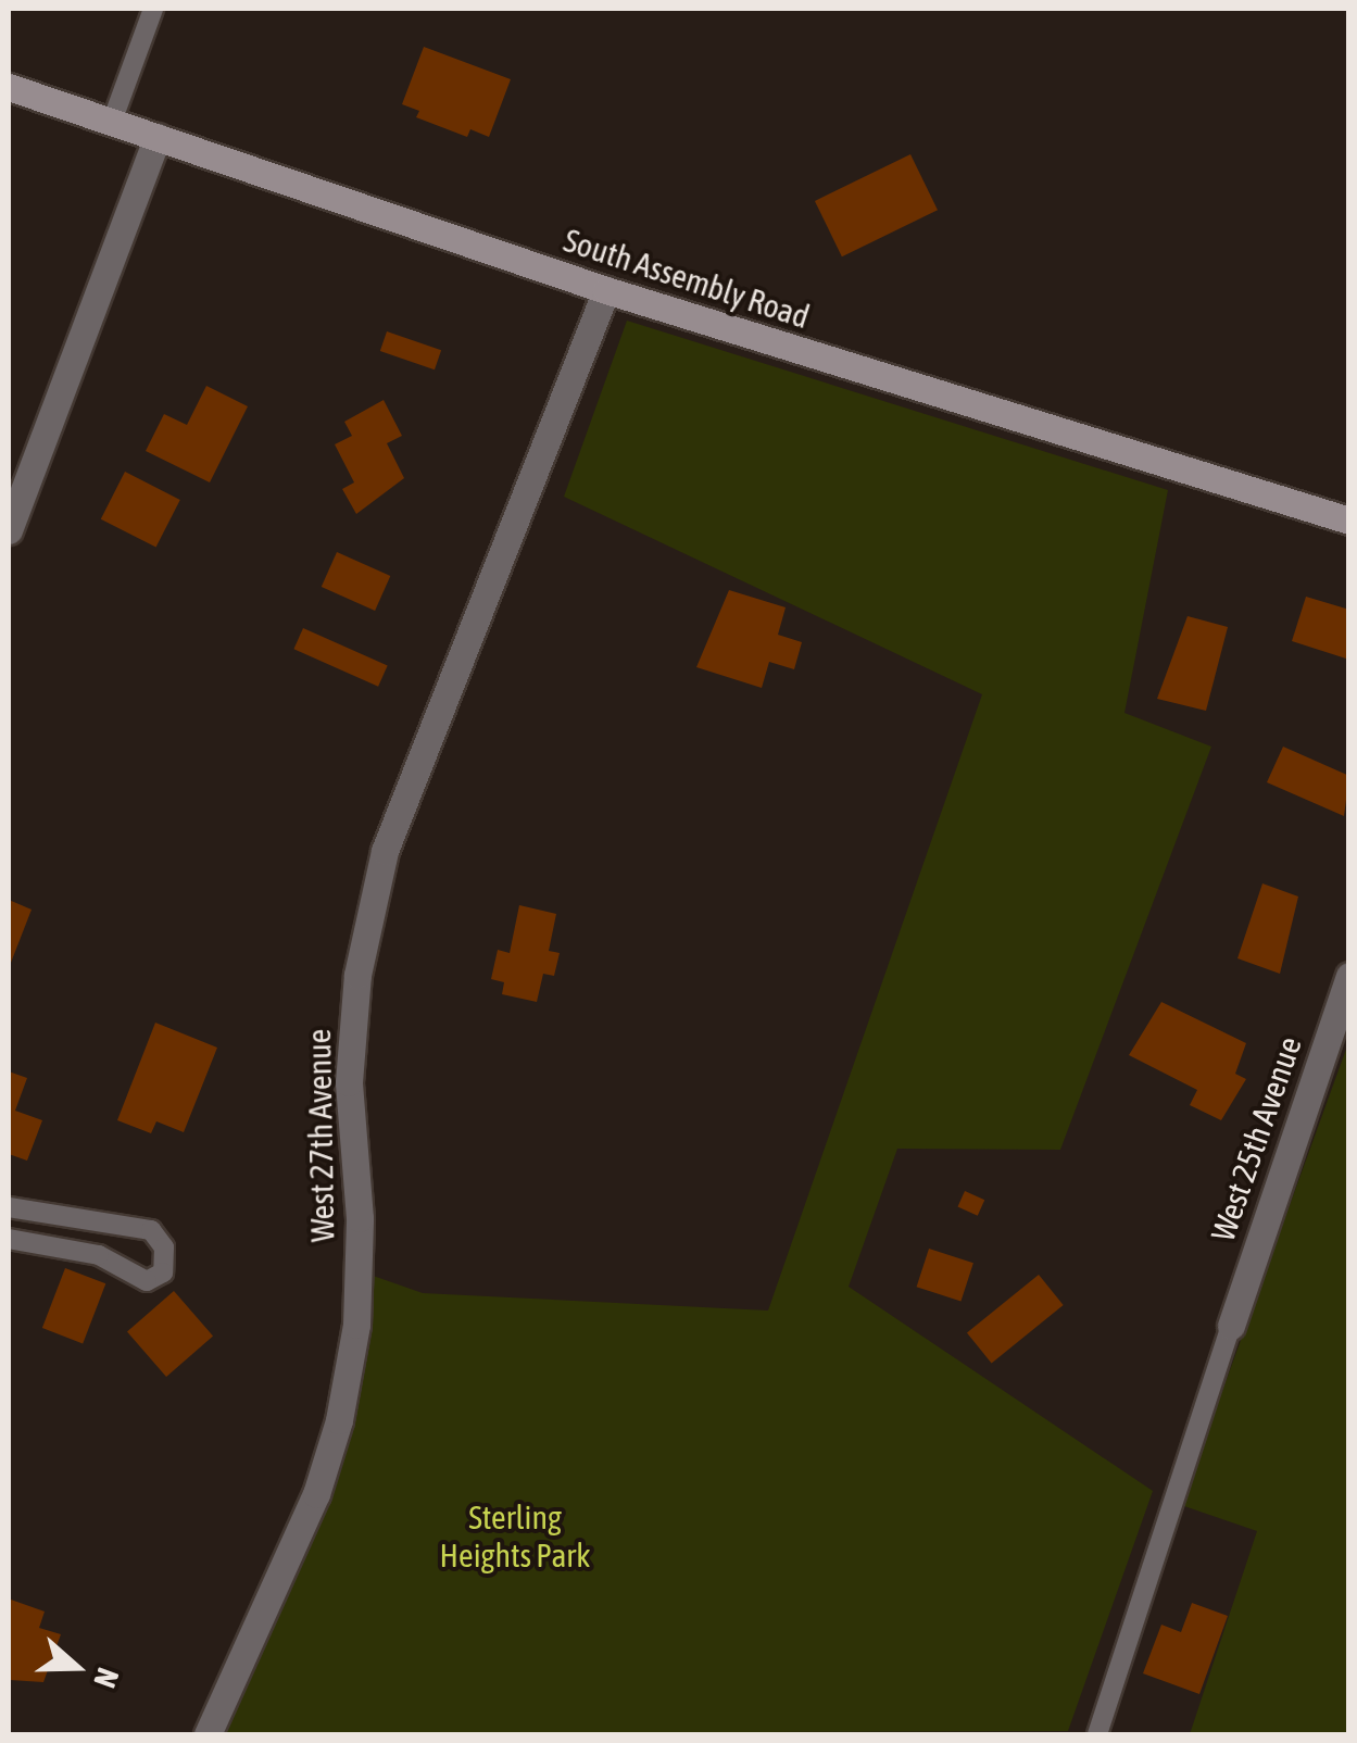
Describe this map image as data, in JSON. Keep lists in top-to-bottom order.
{
  "streets": {
    "street": ["South Assembly Road", "West 27th Avenue", "West 25th Avenue"]
  },
  "crossings": [
    ["South Assembly Road", "West 27th Avenue"]
  ],
  "parks": ["Sterling Heights Park"],
  "north": "right"
}
